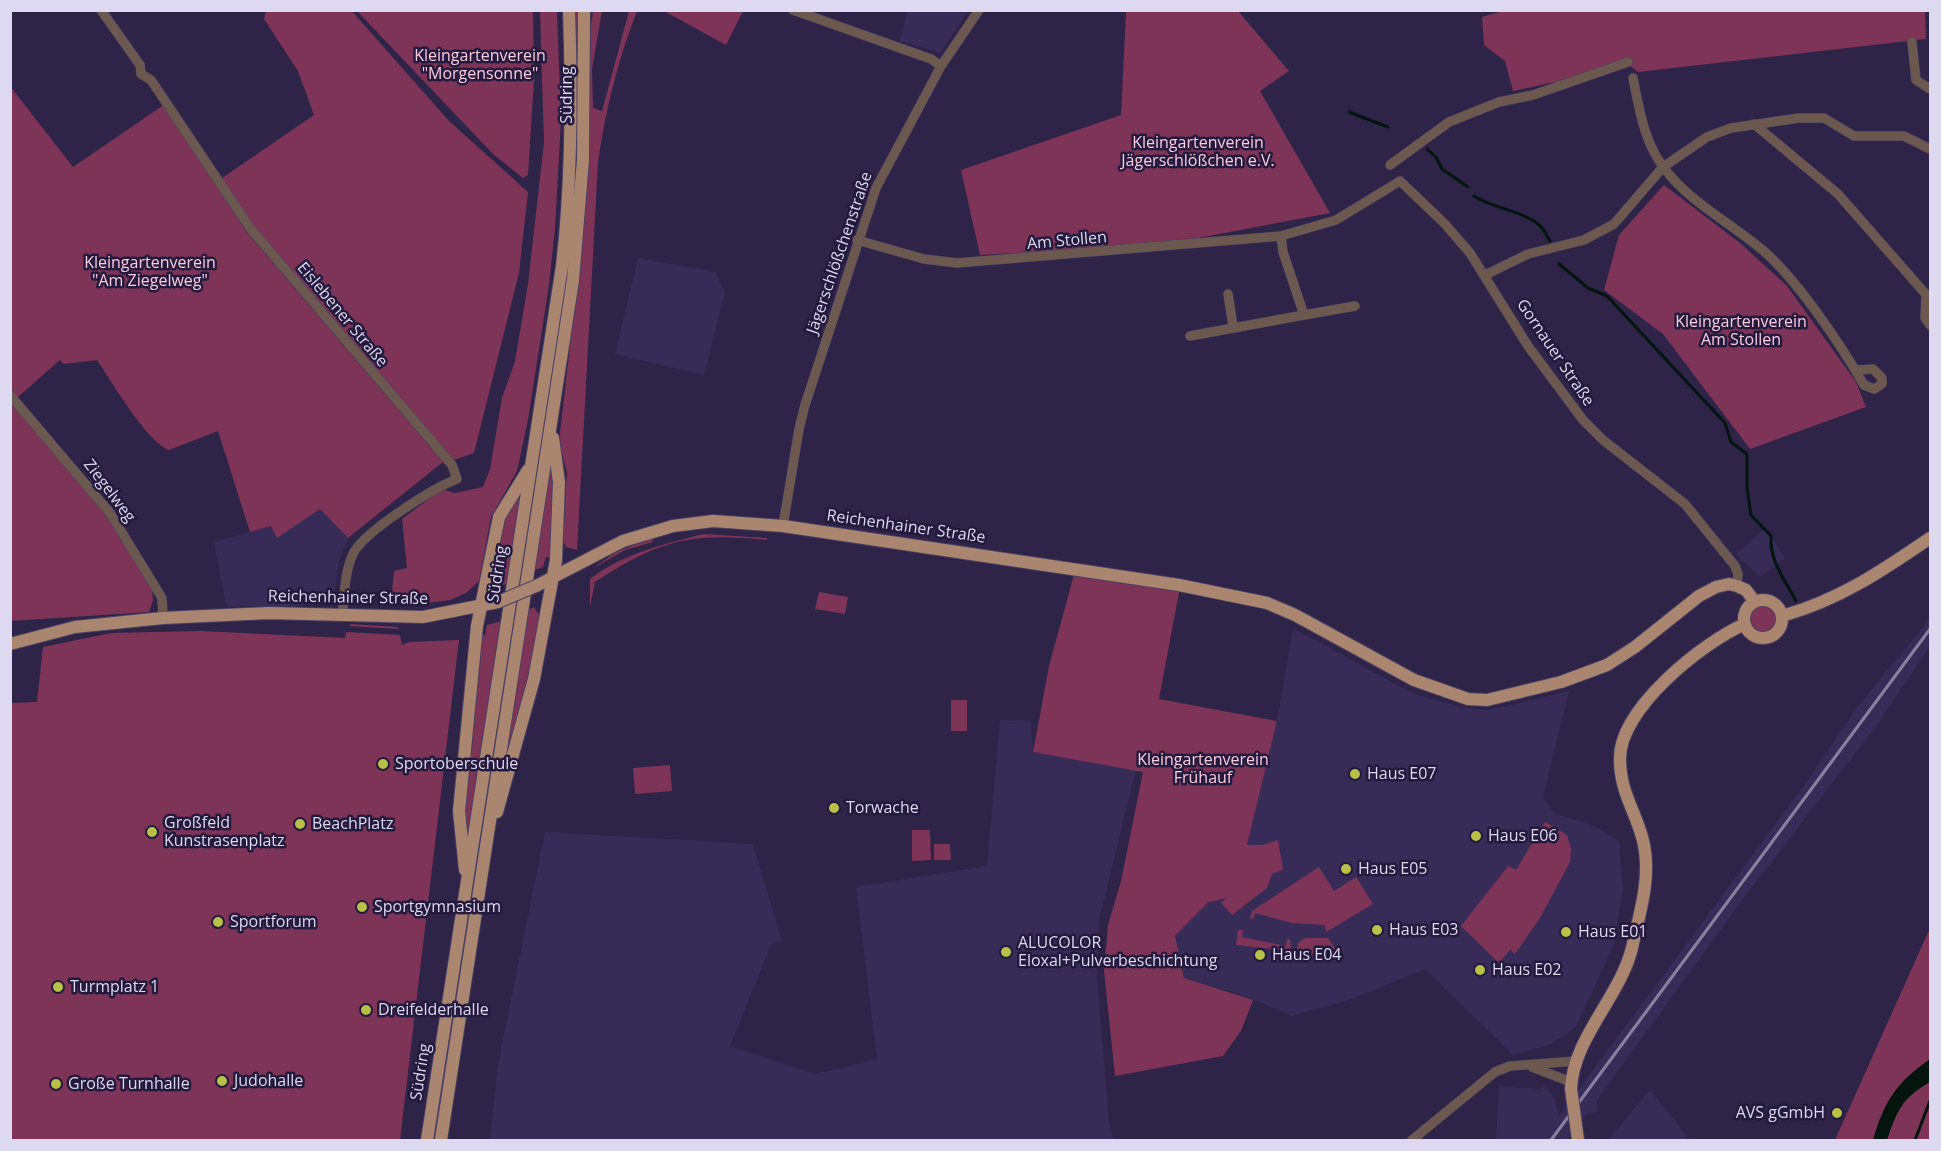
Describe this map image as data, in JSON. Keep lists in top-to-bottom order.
{
  "streets": {
    "main road": ["Südring", "Reichenhainer Straße"],
    "street": [
      "Am Stollen",
      "Jägerschlößchenstraße",
      "Eislebener Straße",
      "Gornauer Straße",
      "Ziegelweg"
    ]
  },
  "crossings": [
    ["Am Stollen", "Jägerschlößchenstraße"],
    ["Am Stollen", "Gornauer Straße"],
    ["Jägerschlößchenstraße", "Reichenhainer Straße"],
    ["Eislebener Straße", "Reichenhainer Straße"],
    ["Gornauer Straße", "Reichenhainer Straße"],
    ["Ziegelweg", "Reichenhainer Straße"]
  ],
  "parks": [
    "Kleingartenverein \"Morgensonne\"",
    "Kleingartenverein Jägerschlößchen e.V.",
    "Kleingartenverein \"Am Ziegelweg\"",
    "Kleingartenverein Am Stollen",
    "Kleingartenverein Frühauf"
  ],
  "places": [
    "Sportoberschule",
    "Haus E07",
    "Torwache",
    "BeachPlatz",
    "Großfeld Kunstrasenplatz",
    "Haus E06",
    "Haus E05",
    "Sportgymnasium",
    "Sportforum",
    "Haus E03",
    "Haus E01",
    "ALUCOLOR Eloxal+Pulverbeschichtung",
    "Haus E04",
    "Haus E02",
    "Turmplatz 1",
    "Dreifelderhalle",
    "Judohalle",
    "Große Turnhalle",
    "AVS gGmbH"
  ]
}
